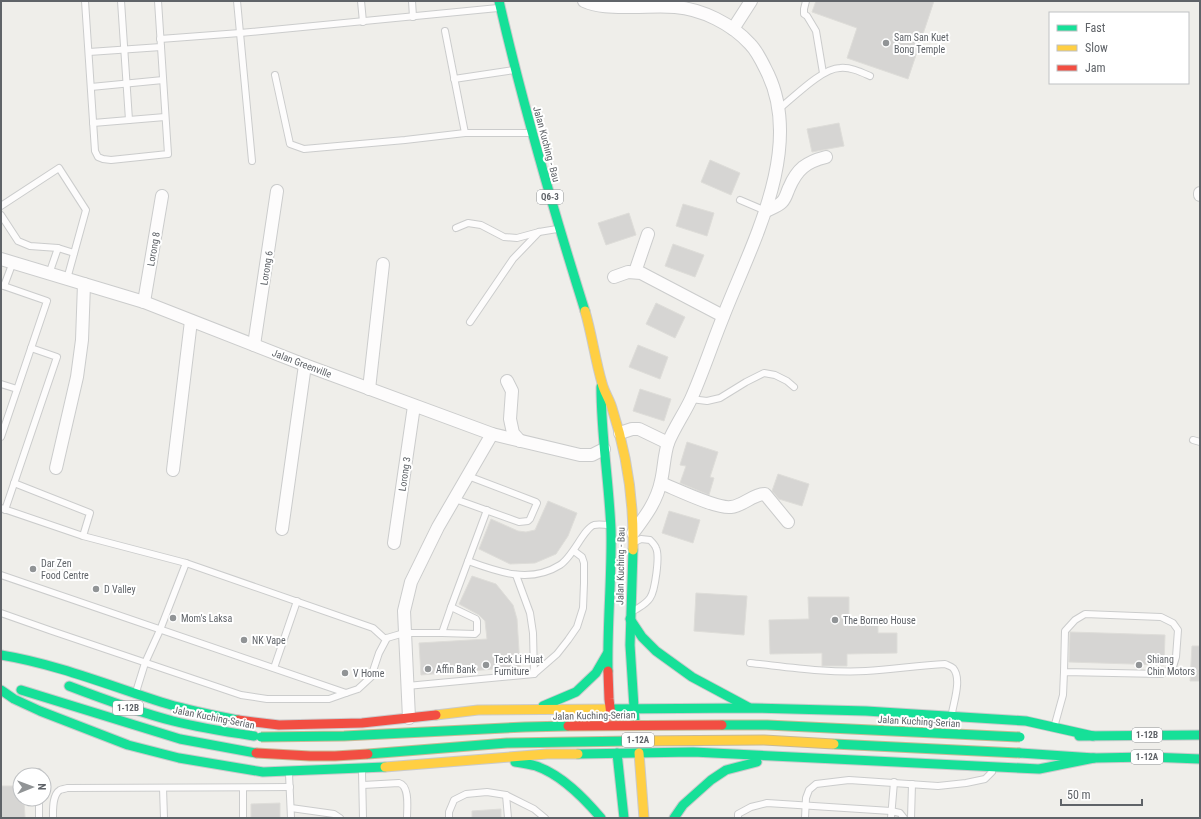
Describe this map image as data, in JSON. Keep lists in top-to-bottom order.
{
  "streets": {
    "main road": [
      "Jalan Kuching - Bau",
      "Q6-3",
      "1-12B",
      "Jalan Kuching-Serian",
      "1-12A"
    ],
    "street": [
      "Lorong 8",
      "Lorong 6",
      "Jalan Greenville",
      "Lorong 3"
    ]
  },
  "crossings": [
    ["Jalan Kuching - Bau", "Jalan Greenville"],
    ["Lorong 8", "Jalan Greenville"],
    ["Lorong 6", "Jalan Greenville"],
    ["Jalan Greenville", "Lorong 3"]
  ],
  "places": [
    "Sam San Kuet Bong Temple",
    "Dar Zen Food Centre",
    "D Valley",
    "Mom's Laksa",
    "The Borneo House",
    "NK Vape",
    "Teck Li Huat Furniture",
    "Shiang Chin Motors",
    "Affin Bank",
    "V Home"
  ],
  "legend": ["Fast", "Slow", "Jam"],
  "scale_bar": "50 m",
  "north": "right"
}
